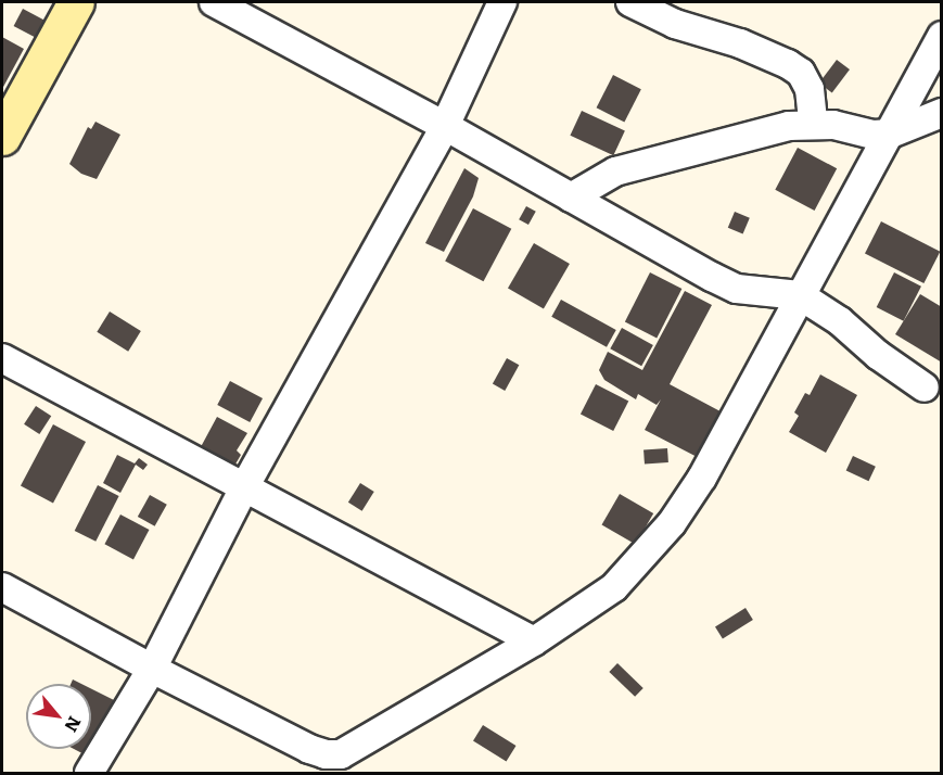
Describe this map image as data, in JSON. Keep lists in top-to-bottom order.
{
  "north": "bottom right"
}
